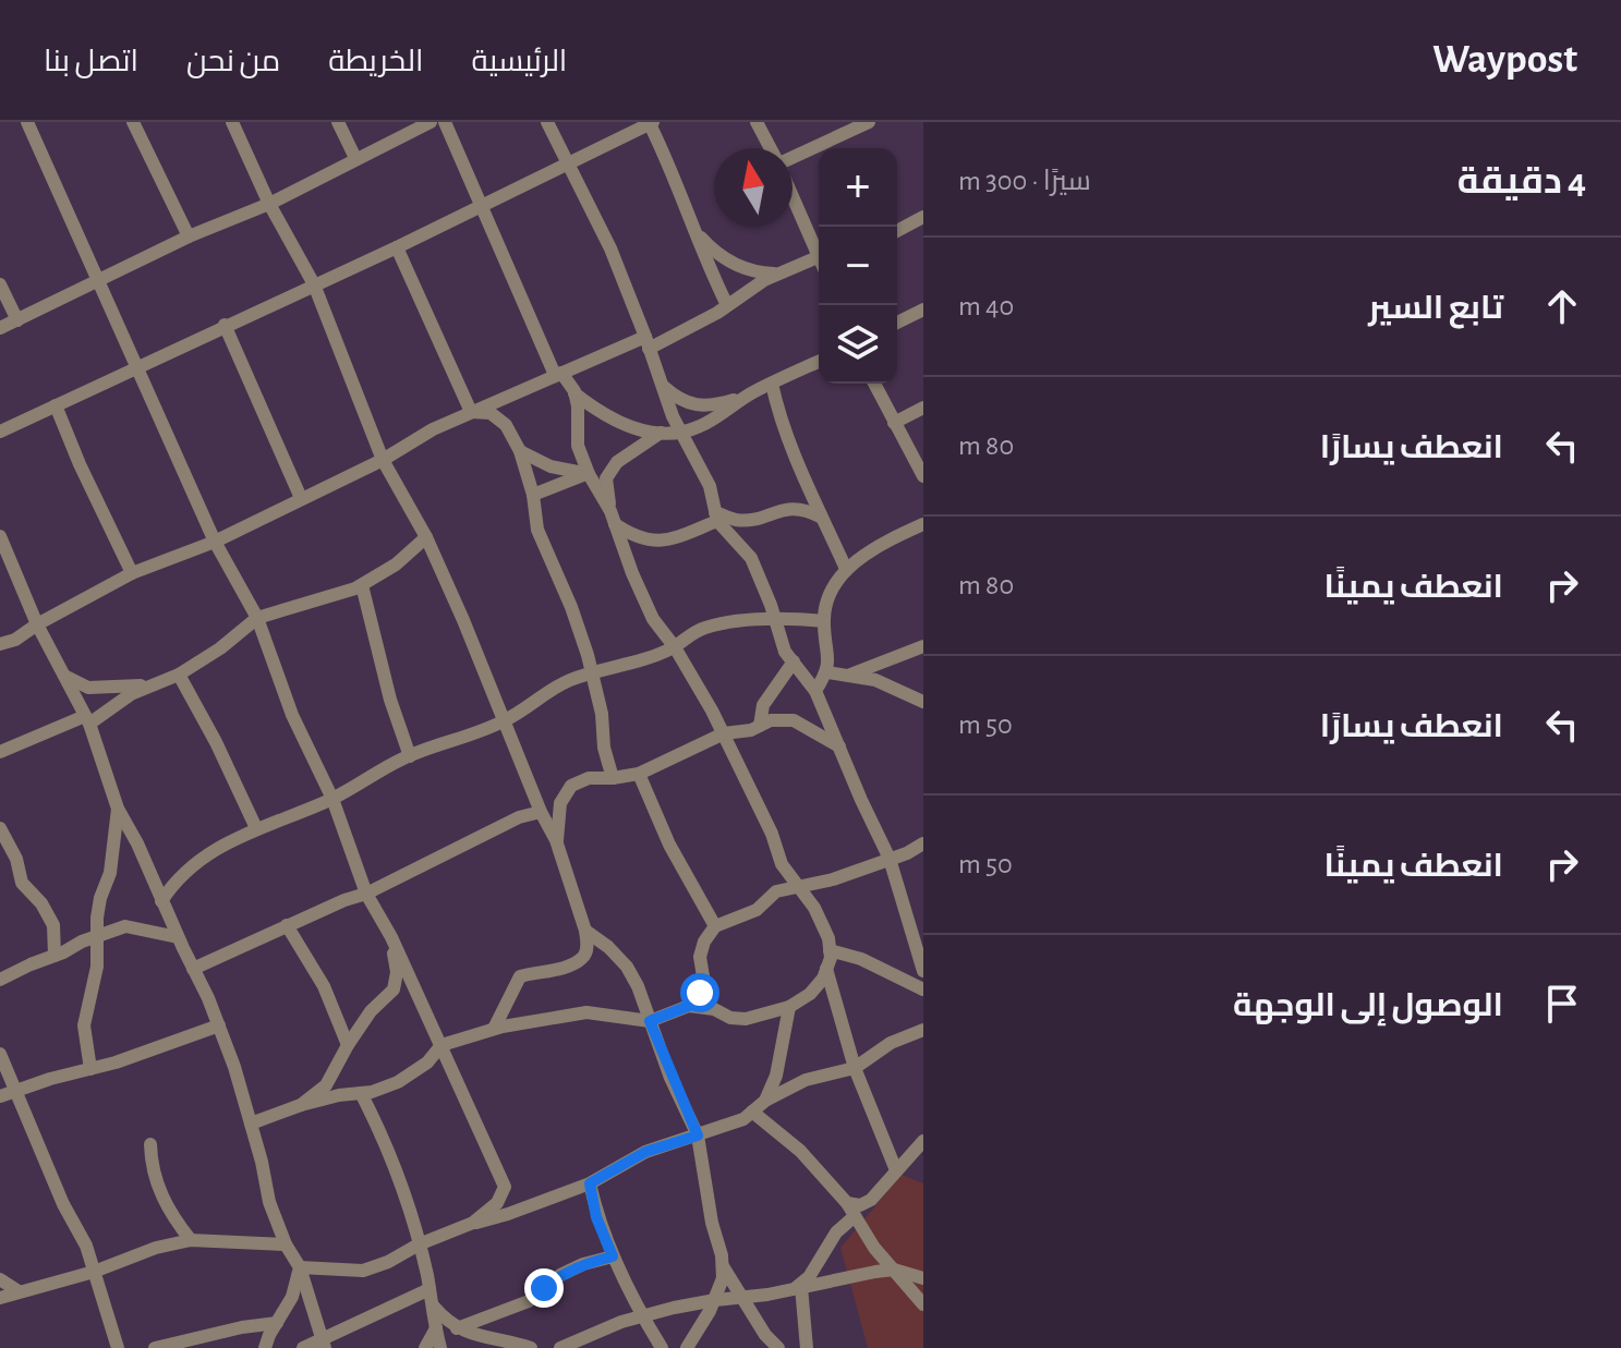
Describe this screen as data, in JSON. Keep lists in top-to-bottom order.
{
  "north": "top",
  "page": {
    "header": "Waypost",
    "nav": [
      "الرئيسية",
      "الخريطة",
      "من نحن",
      "اتصل بنا"
    ],
    "heading": ["4 دقيقة", "سيرًا · 300 m"],
    "map_buttons": ["+", "−"],
    "list": [
      ["تابع السير", "40 m"],
      ["انعطف يسارًا", "80 m"],
      ["انعطف يمينًا", "80 m"],
      ["انعطف يسارًا", "50 m"],
      ["انعطف يمينًا", "50 m"],
      "الوصول إلى الوجهة"
    ]
  }
}
